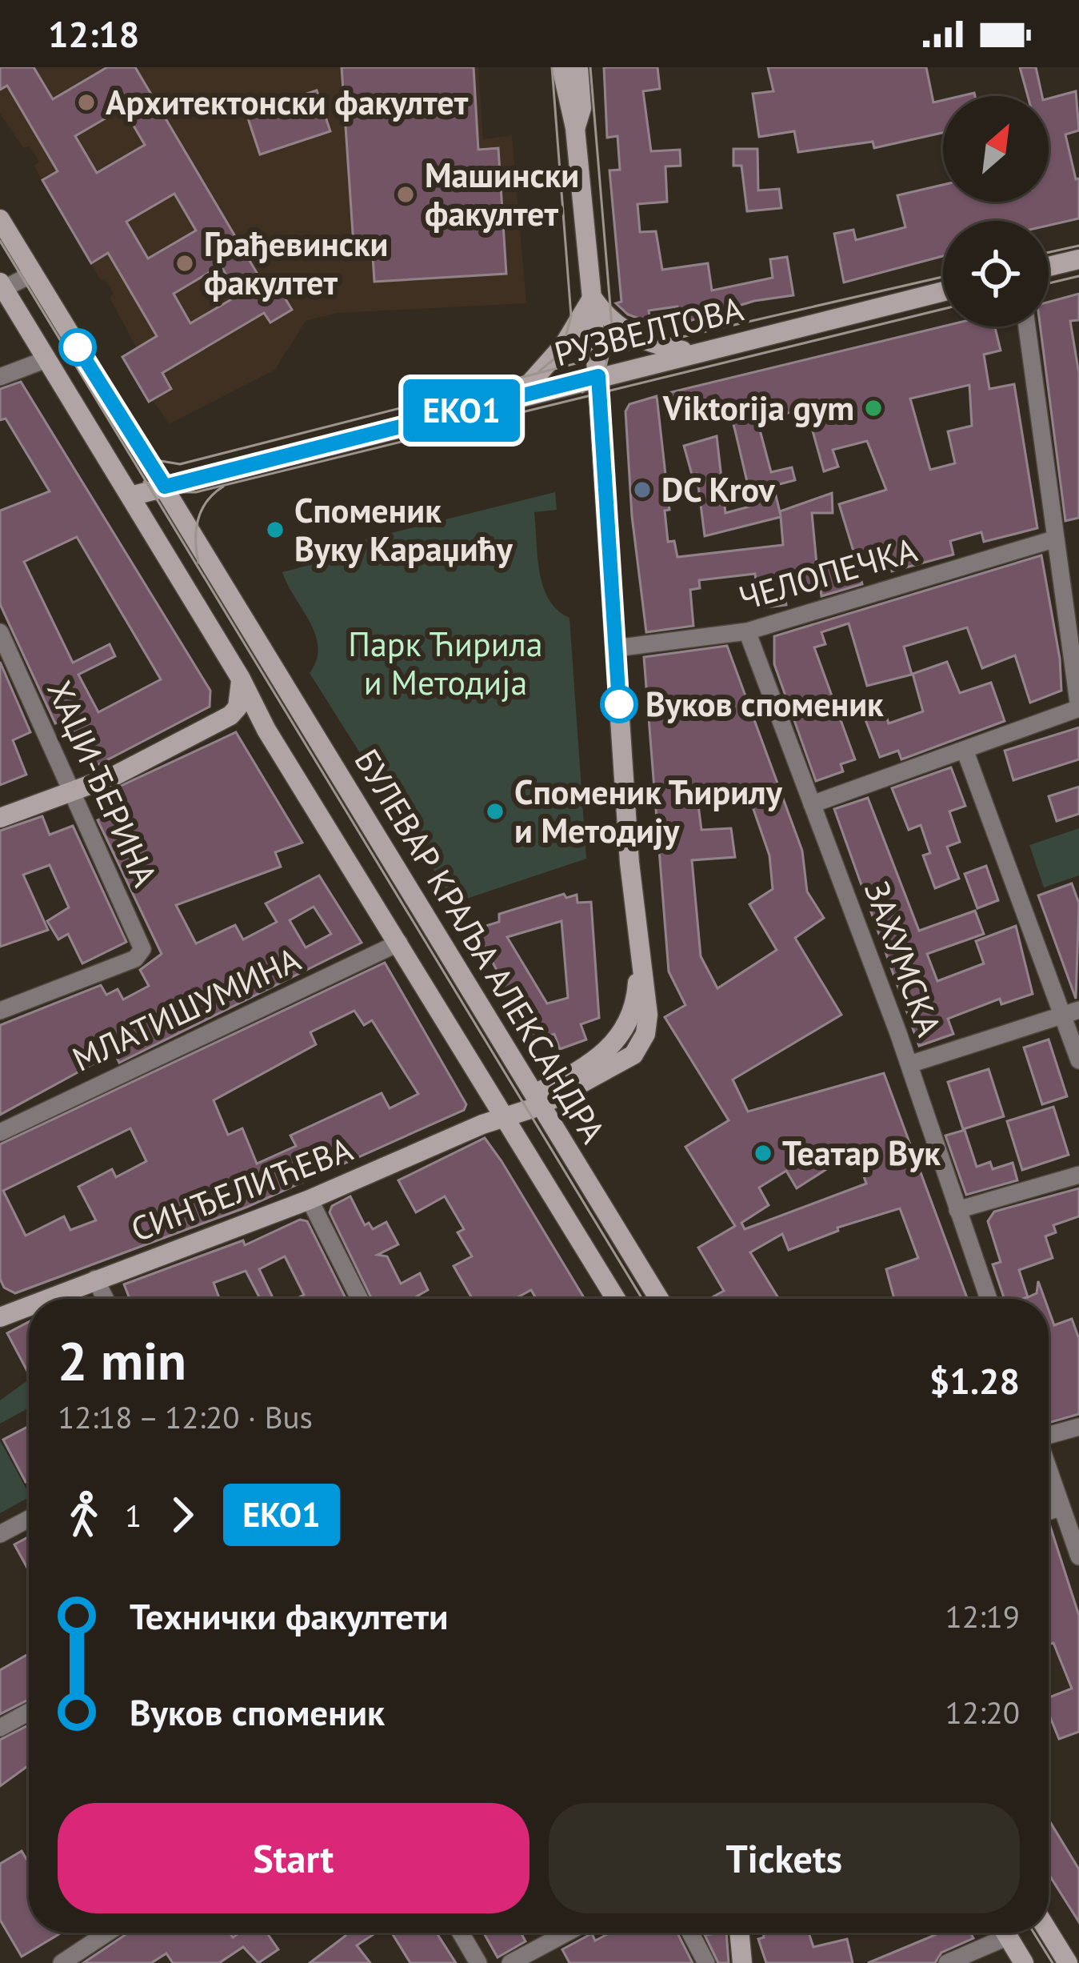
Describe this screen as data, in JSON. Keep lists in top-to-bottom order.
{
  "streets": {
    "main road": ["РУЗВЕЛТОВА", "БУЛЕВАР КРАЉА АЛЕКСАНДРА", "СИНЂЕЛИЋЕВА"],
    "street": [
      "ЧЕЛОПЕЧКА",
      "ХАЏИ-ЂЕРИНА",
      "ЗАХУМСКА",
      "МЛАТИШУМИНА"
    ]
  },
  "crossings": [
    ["РУЗВЕЛТОВА", "БУЛЕВАР КРАЉА АЛЕКСАНДРА"],
    ["РУЗВЕЛТОВА", "СИНЂЕЛИЋЕВА"],
    ["ЧЕЛОПЕЧКА", "ЗАХУМСКА"],
    ["ЧЕЛОПЕЧКА", "СИНЂЕЛИЋЕВА"],
    ["БУЛЕВАР КРАЉА АЛЕКСАНДРА", "МЛАТИШУМИНА"],
    ["БУЛЕВАР КРАЉА АЛЕКСАНДРА", "СИНЂЕЛИЋЕВА"]
  ],
  "parks": ["Парк Ћирила и Методија"],
  "places": [
    "Архитектонски факултет",
    "Машински факултет",
    "Грађевински факултет",
    "Viktorija gym",
    "DC Krov",
    "Споменик Вуку Караџићу",
    "Вуков споменик",
    "Споменик Ћирилу и Методију",
    "Театар Вук"
  ],
  "lines": ["bus line EKO1"],
  "north": "top right",
  "page": {
    "status": "12:18",
    "on_map": "EKO1",
    "heading": ["2 min", "12:18 – 12:20 · Bus", "$1.28"],
    "legs": ["1", "EKO1"],
    "list": [
      {
        "name": "Технички факултети",
        "value": "12:19"
      },
      {
        "name": "Вуков споменик",
        "value": "12:20"
      }
    ],
    "buttons": ["Start", "Tickets"]
  }
}
